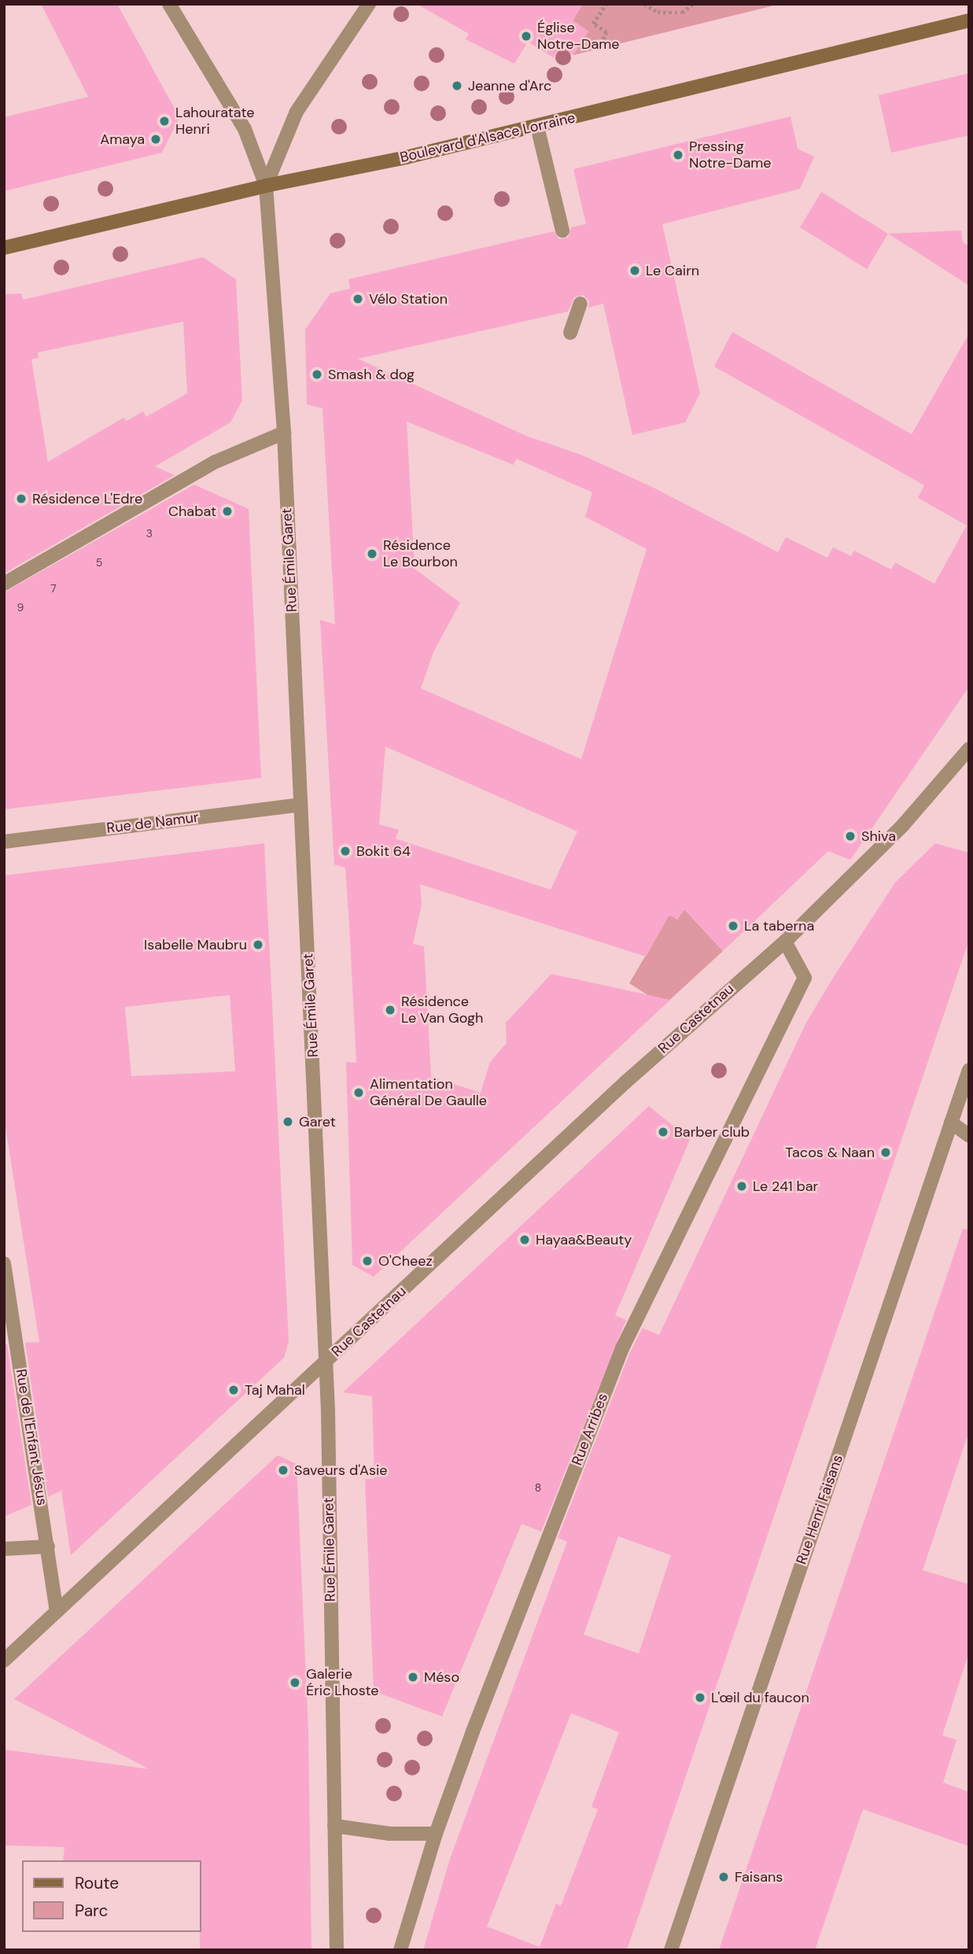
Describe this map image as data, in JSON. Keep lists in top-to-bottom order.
{
  "streets": {
    "main road": ["Boulevard d'Alsace Lorraine"],
    "street": [
      "Rue Émile Garet",
      "Rue de Namur",
      "Rue Castetnau",
      "Rue Arribes",
      "Rue de l'Enfant Jésus",
      "Rue Henri Faisans"
    ]
  },
  "crossings": [
    ["Boulevard d'Alsace Lorraine", "Rue Émile Garet"],
    ["Rue Émile Garet", "Rue de Namur"],
    ["Rue Émile Garet", "Rue Castetnau"],
    ["Rue Castetnau", "Rue Arribes"],
    ["Rue Castetnau", "Rue de l'Enfant Jésus"]
  ],
  "places": [
    "Église Notre-Dame",
    "Jeanne d'Arc",
    "Lahouratate Henri",
    "Amaya",
    "Pressing Notre-Dame",
    "Le Cairn",
    "Vélo Station",
    "Smash & dog",
    "Résidence L'Edre",
    "Chabat",
    "Résidence Le Bourbon",
    "Shiva",
    "Bokit 64",
    "La taberna",
    "Isabelle Maubru",
    "Résidence Le Van Gogh",
    "Alimentation Général De Gaulle",
    "Garet",
    "Barber club",
    "Tacos & Naan",
    "Le 241 bar",
    "Hayaa&Beauty",
    "O'Cheez",
    "Taj Mahal",
    "Saveurs d'Asie",
    "Méso",
    "Galerie Éric Lhoste",
    "L'œil du faucon",
    "Faisans"
  ],
  "house_numbers": [
    "3",
    "5",
    "7",
    "9",
    "8"
  ],
  "legend": ["Route", "Parc"]
}
